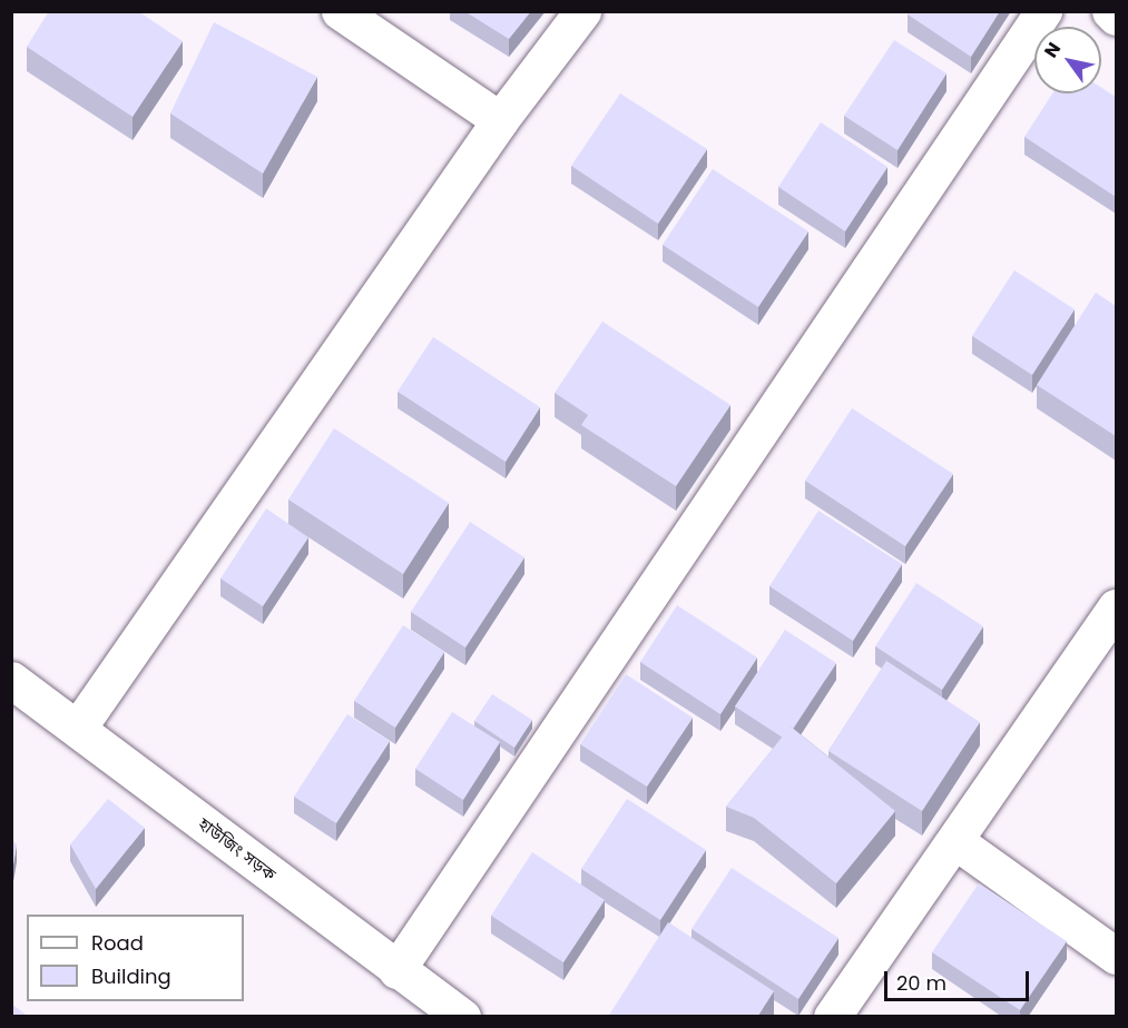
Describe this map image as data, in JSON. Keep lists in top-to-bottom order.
{
  "streets": {
    "street": ["হাউজিং সড়ক"]
  },
  "legend": ["Road", "Building"],
  "scale_bar": "20 m",
  "north": "top left"
}
